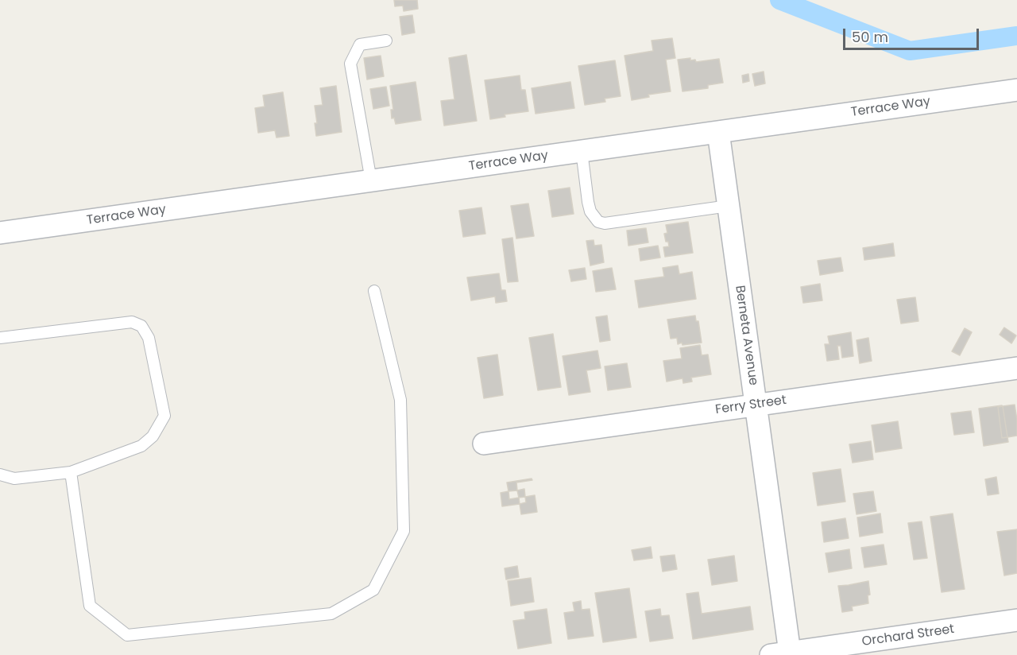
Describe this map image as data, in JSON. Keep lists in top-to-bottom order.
{
  "streets": {
    "street": [
      "Terrace Way",
      "Berneta Avenue",
      "Ferry Street",
      "Orchard Street"
    ]
  },
  "crossings": [
    ["Terrace Way", "Berneta Avenue"],
    ["Berneta Avenue", "Ferry Street"],
    ["Berneta Avenue", "Orchard Street"]
  ],
  "scale_bar": "50 m"
}
